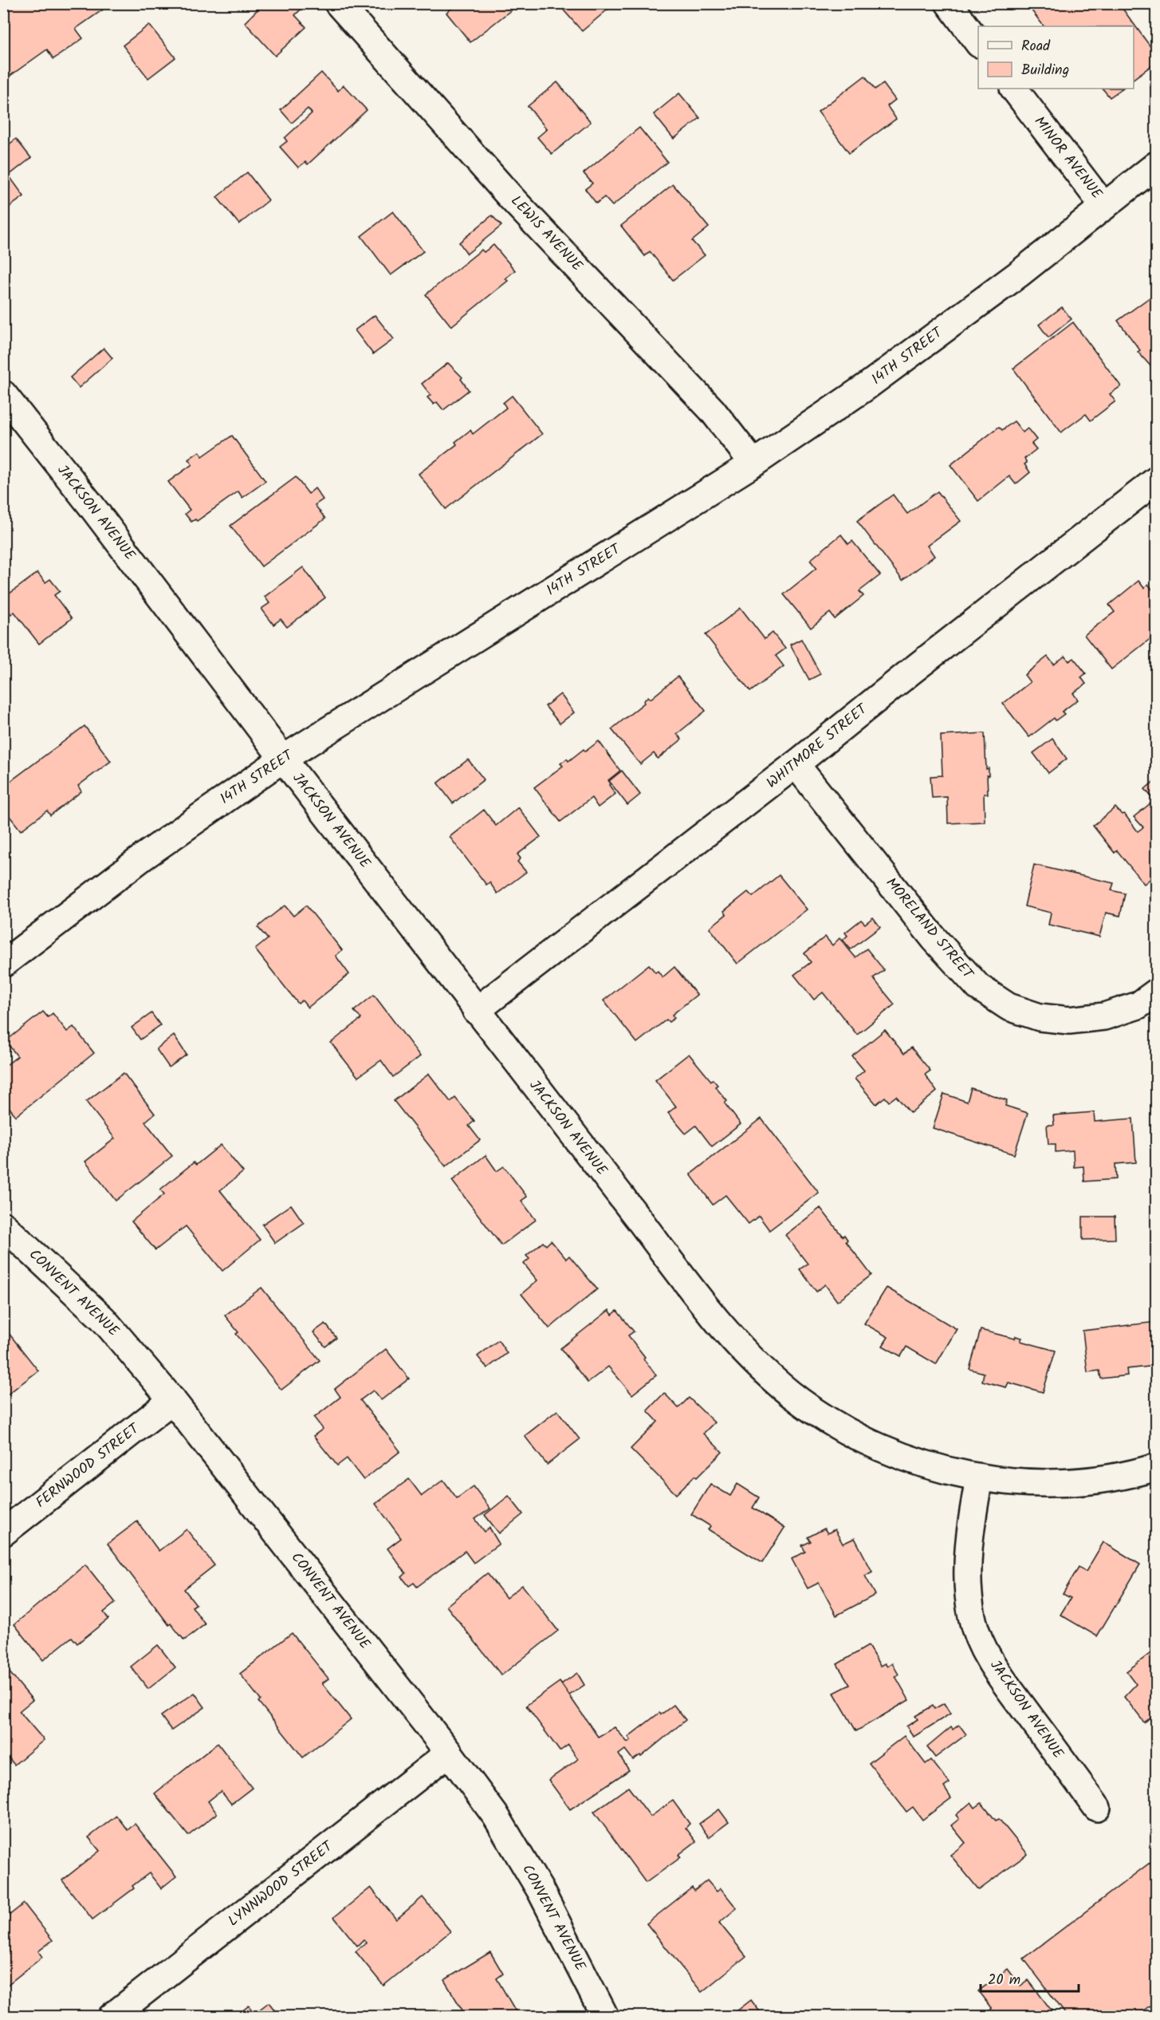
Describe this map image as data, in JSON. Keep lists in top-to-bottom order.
{
  "streets": {
    "street": [
      "MINOR AVENUE",
      "LEWIS AVENUE",
      "14TH STREET",
      "JACKSON AVENUE",
      "WHITMORE STREET",
      "MORELAND STREET",
      "CONVENT AVENUE",
      "FERNWOOD STREET",
      "LYNNWOOD STREET"
    ]
  },
  "crossings": [
    ["MINOR AVENUE", "14TH STREET"],
    ["LEWIS AVENUE", "14TH STREET"],
    ["14TH STREET", "JACKSON AVENUE"],
    ["JACKSON AVENUE", "WHITMORE STREET"],
    ["WHITMORE STREET", "MORELAND STREET"],
    ["CONVENT AVENUE", "FERNWOOD STREET"],
    ["CONVENT AVENUE", "LYNNWOOD STREET"]
  ],
  "legend": ["Road", "Building"],
  "scale_bar": "20 m"
}
